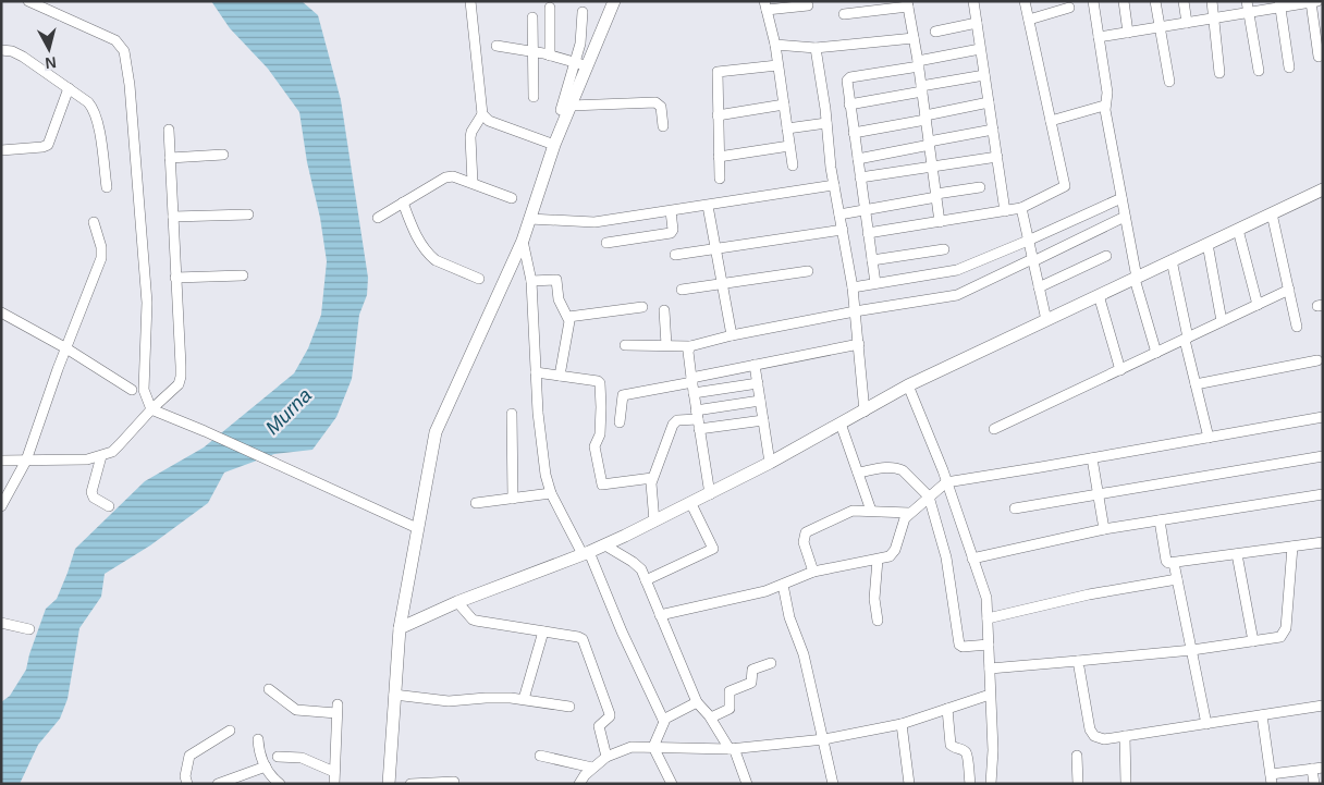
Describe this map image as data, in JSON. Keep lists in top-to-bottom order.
{
  "water": ["Murna"],
  "north": "bottom"
}
